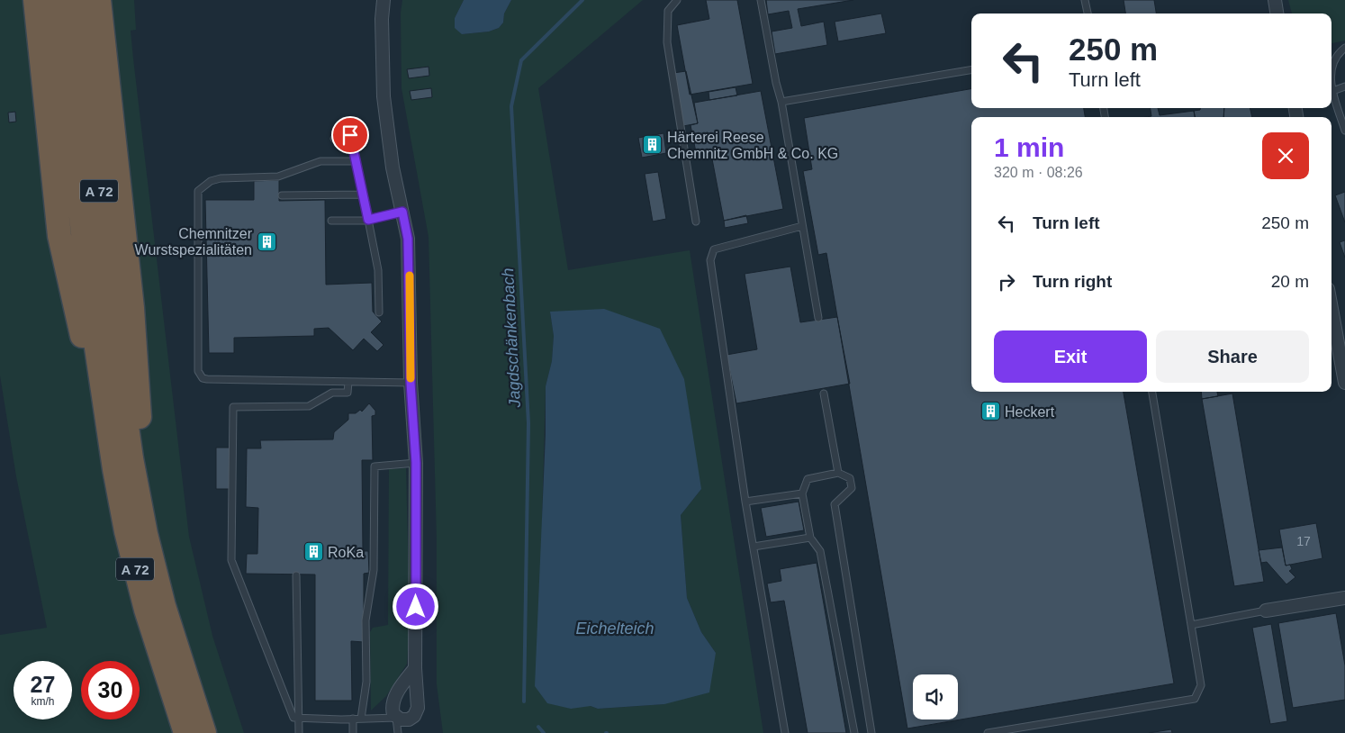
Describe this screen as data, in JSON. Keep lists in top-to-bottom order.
{
  "streets": {
    "highway": ["A 72"]
  },
  "water": ["Jagdschänkenbach", "Eichelteich"],
  "places": {
    "building": [
      "Härterei Reese Chemnitz GmbH & Co. KG",
      "Chemnitzer Wurstspezialitäten",
      "Heckert",
      "RoKa"
    ]
  },
  "house_numbers": ["17"],
  "page": {
    "turn": ["250 m", "Turn left"],
    "heading": ["1 min", "320 m · 08:26"],
    "list": [
      {
        "name": "Turn left",
        "value": "250 m"
      },
      {
        "name": "Turn right",
        "value": "20 m"
      }
    ],
    "buttons": ["Exit", "Share"],
    "speed": "27 km/h",
    "limit": "30"
  }
}
